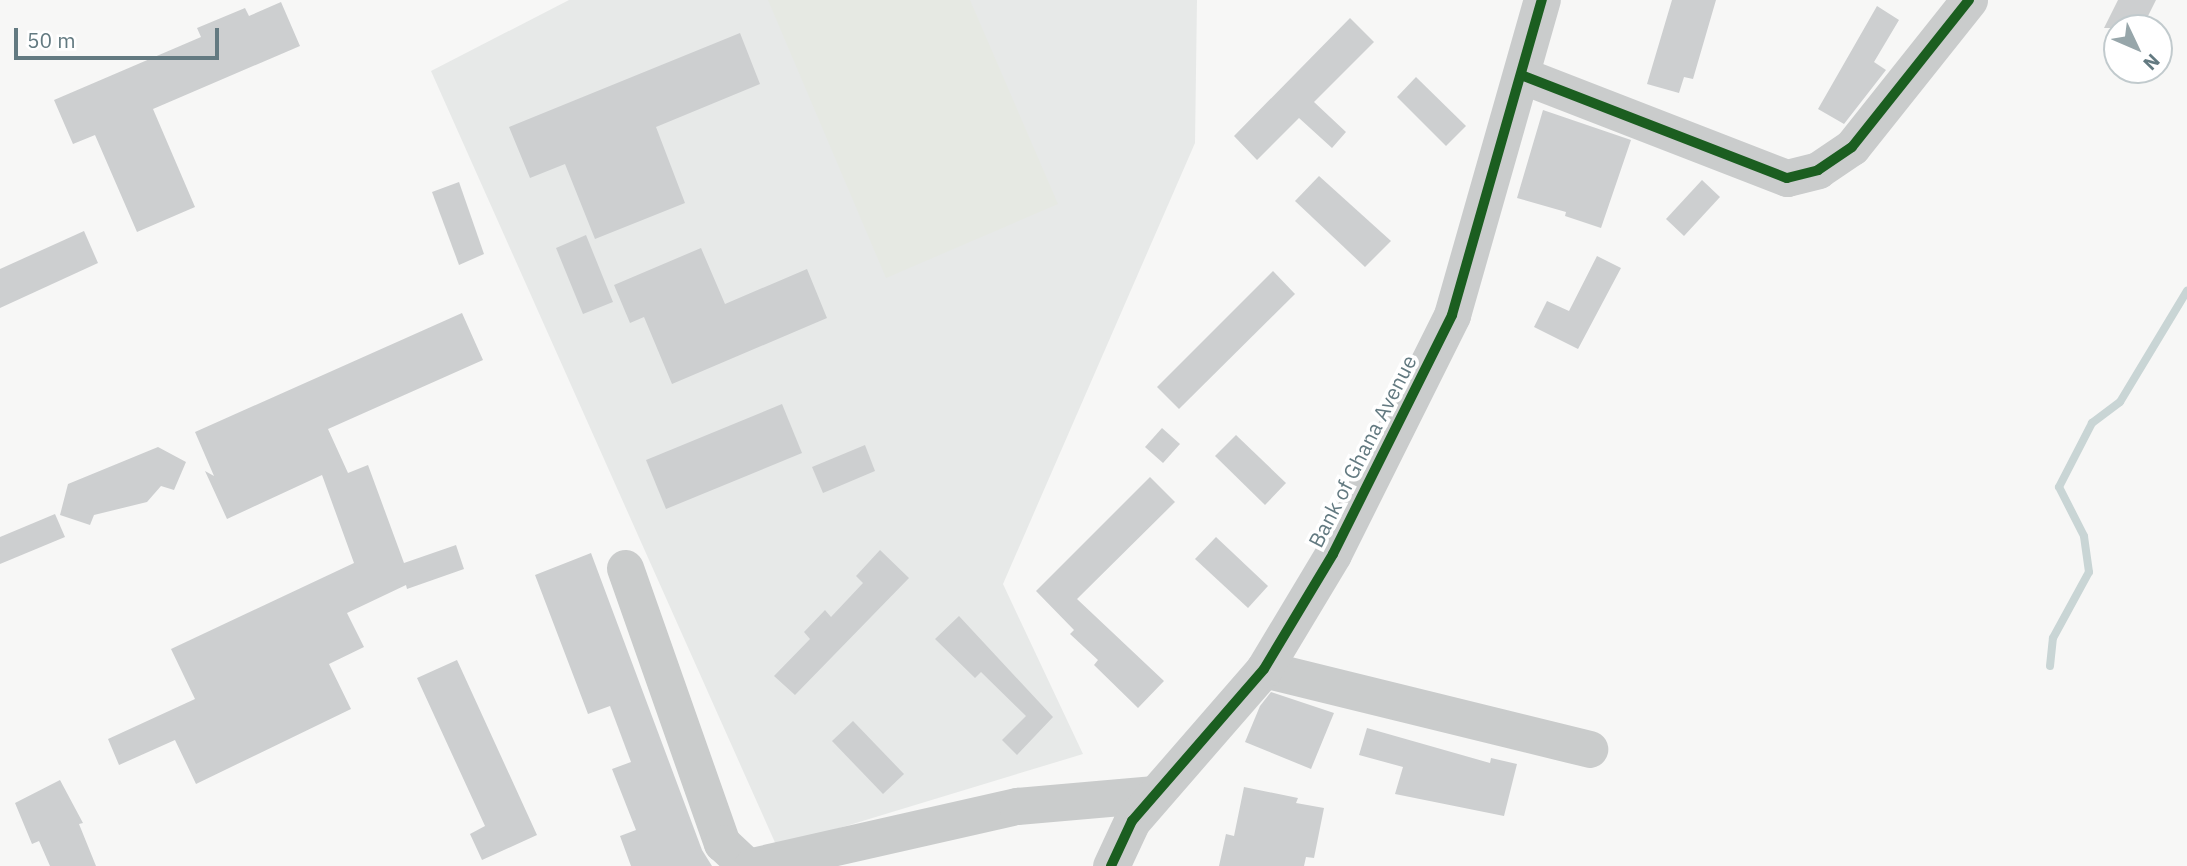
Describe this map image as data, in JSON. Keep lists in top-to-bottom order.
{
  "streets": {
    "street": ["Bank of Ghana Avenue"]
  },
  "scale_bar": "50 m",
  "north": "bottom right"
}
